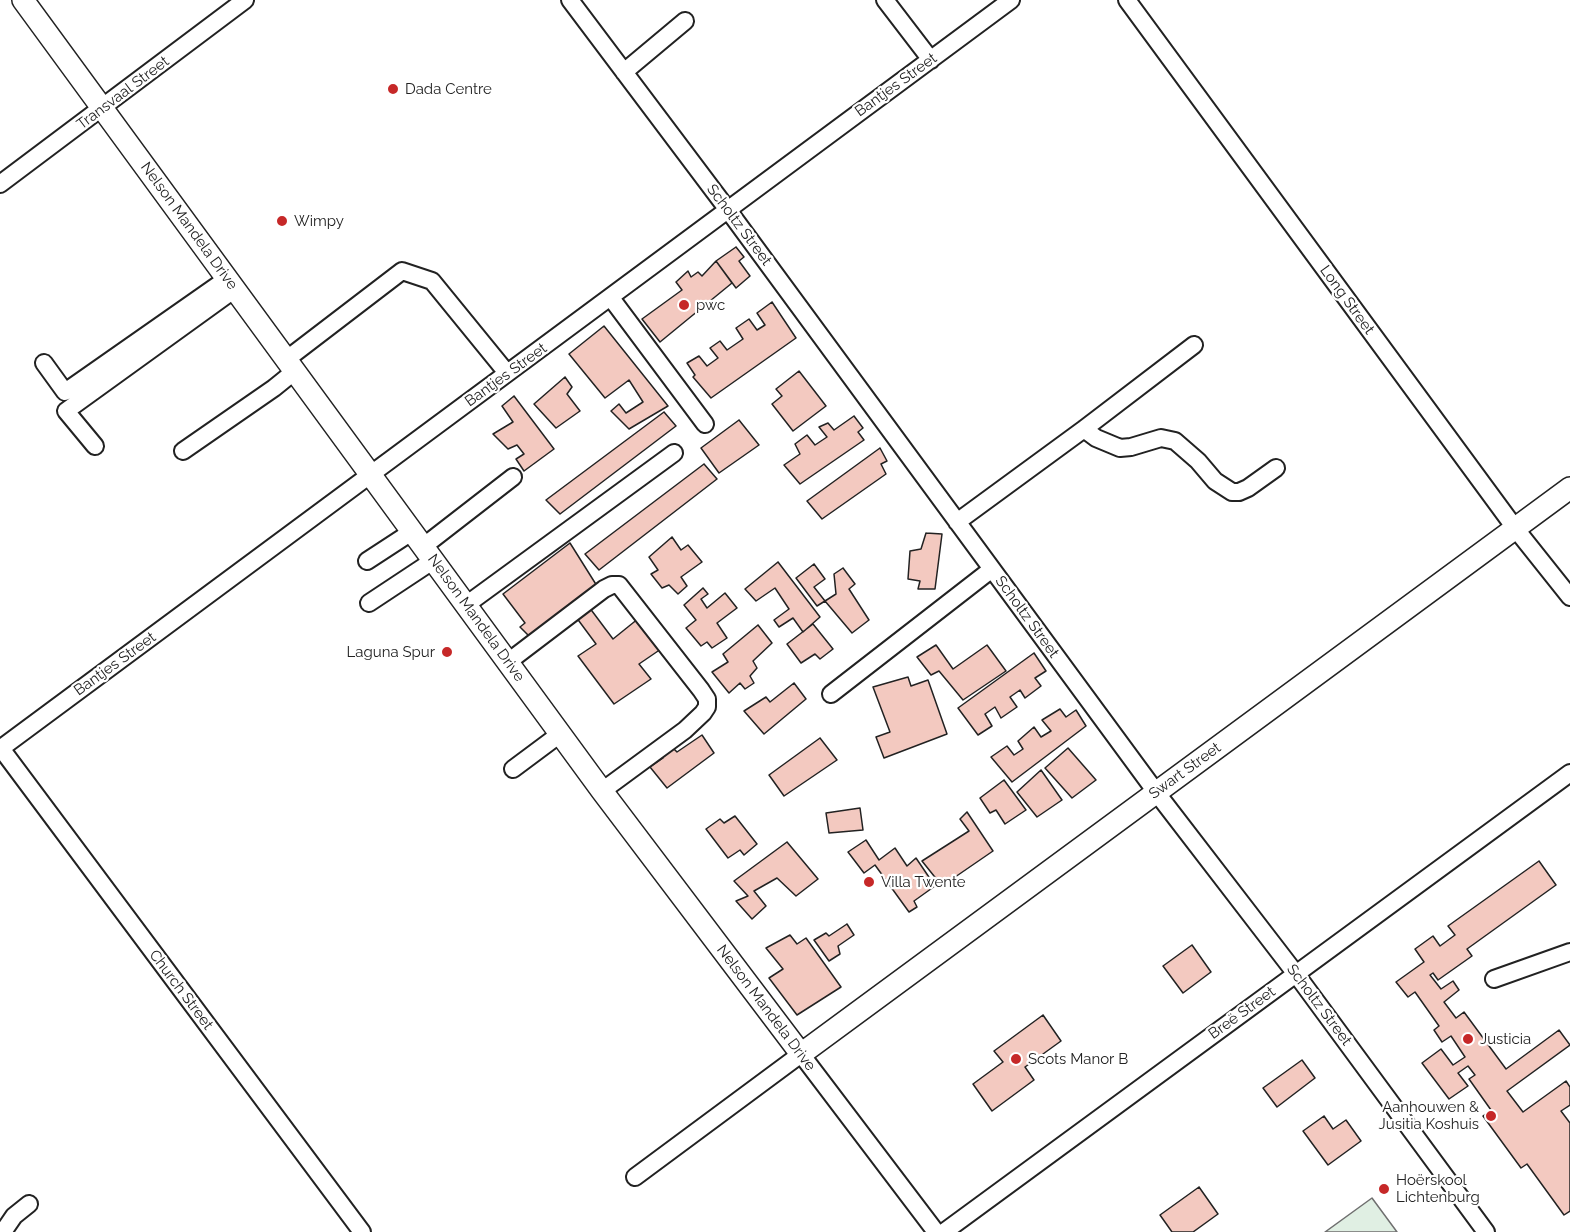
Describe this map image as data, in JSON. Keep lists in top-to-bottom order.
{
  "streets": {
    "main road": ["Nelson Mandela Drive", "Swart Street"],
    "street": [
      "Bantjes Street",
      "Transvaal Street",
      "Scholtz Street",
      "Long Street",
      "Church Street",
      "Breë Street"
    ]
  },
  "crossings": [
    ["Bantjes Street", "Scholtz Street"],
    ["Bantjes Street", "Nelson Mandela Drive"],
    ["Bantjes Street", "Church Street"],
    ["Transvaal Street", "Nelson Mandela Drive"],
    ["Scholtz Street", "Swart Street"],
    ["Scholtz Street", "Breë Street"],
    ["Nelson Mandela Drive", "Swart Street"],
    ["Long Street", "Swart Street"]
  ],
  "places": [
    "Dada Centre",
    "Wimpy",
    "pwc",
    "Laguna Spur",
    "Villa Twente",
    "Justicia",
    "Scots Manor B",
    "Aanhouwen & Jusitia Koshuis",
    "Hoërskool Lichtenburg"
  ]
}
